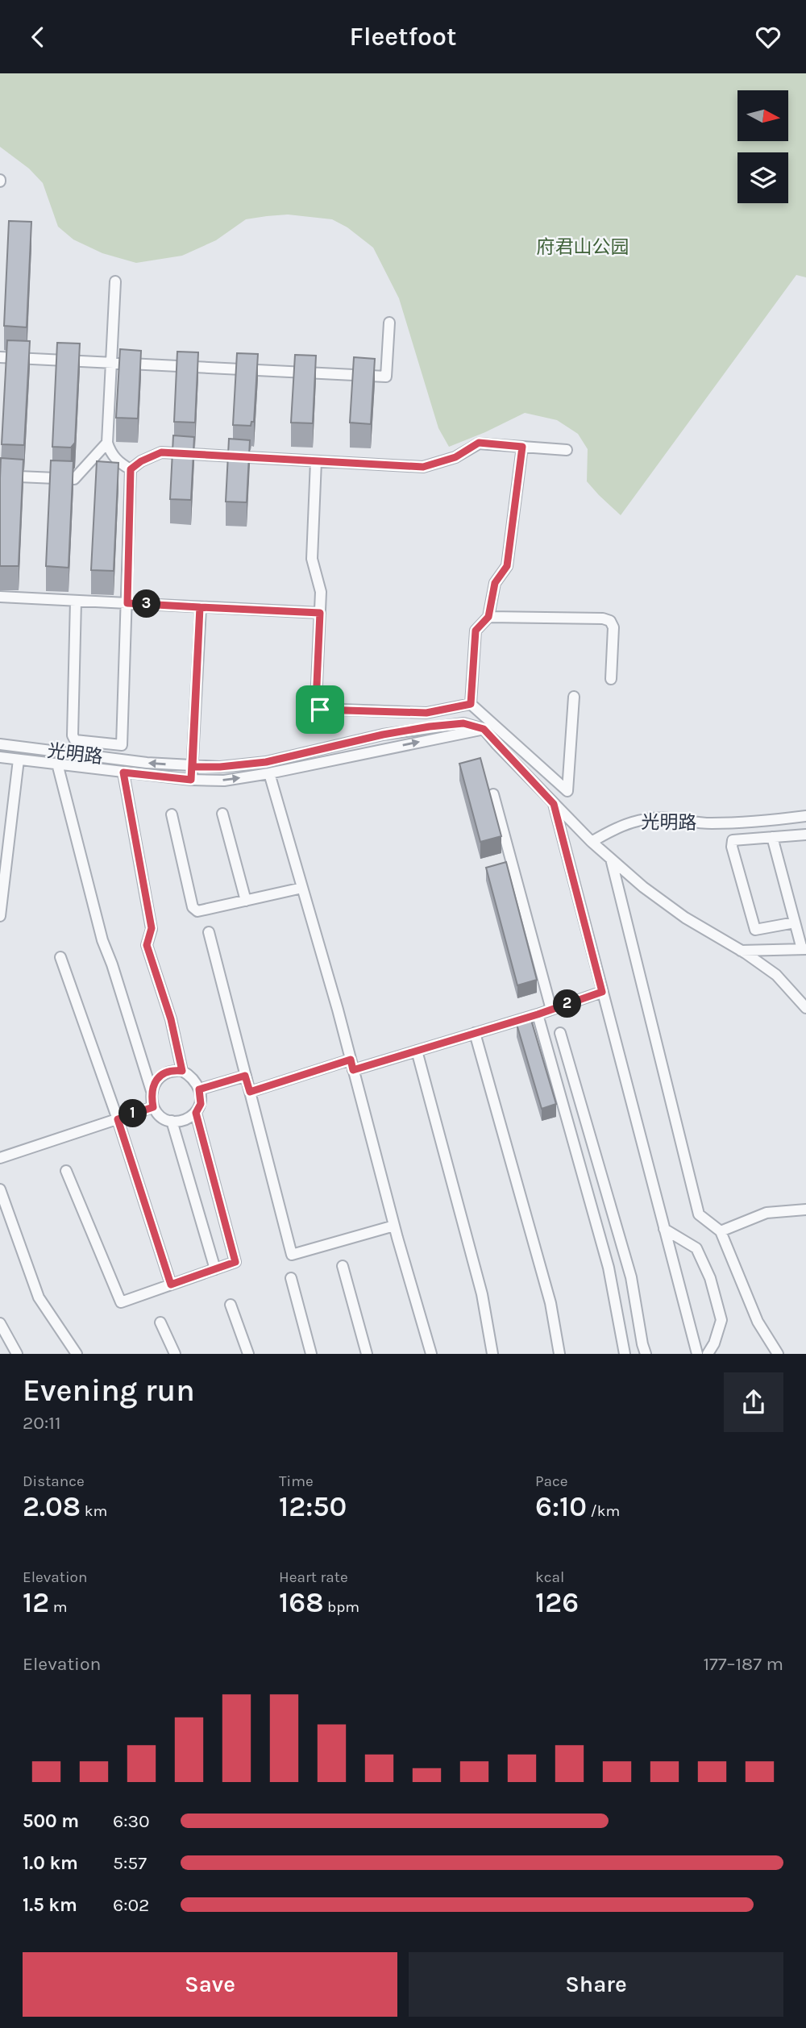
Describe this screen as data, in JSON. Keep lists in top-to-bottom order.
{
  "streets": {
    "street": ["光明路"]
  },
  "parks": ["府君山公园"],
  "north": "right",
  "page": {
    "header": "Fleetfoot",
    "pins": ["3", "2", "1"],
    "heading": ["Evening run", "20:11"],
    "stats": [
      ["Distance", "2.08 km"],
      ["Time", "12:50"],
      ["Pace", "6:10 /km"],
      ["Elevation", "12 m"],
      ["Heart rate", "168 bpm"],
      ["kcal", "126"]
    ],
    "chart": ["Elevation", "177–187 m"],
    "list": [
      {
        "name": "500 m",
        "note": "6:30"
      },
      {
        "name": "1.0 km",
        "note": "5:57"
      },
      {
        "name": "1.5 km",
        "note": "6:02"
      }
    ],
    "buttons": ["Save", "Share"]
  }
}
